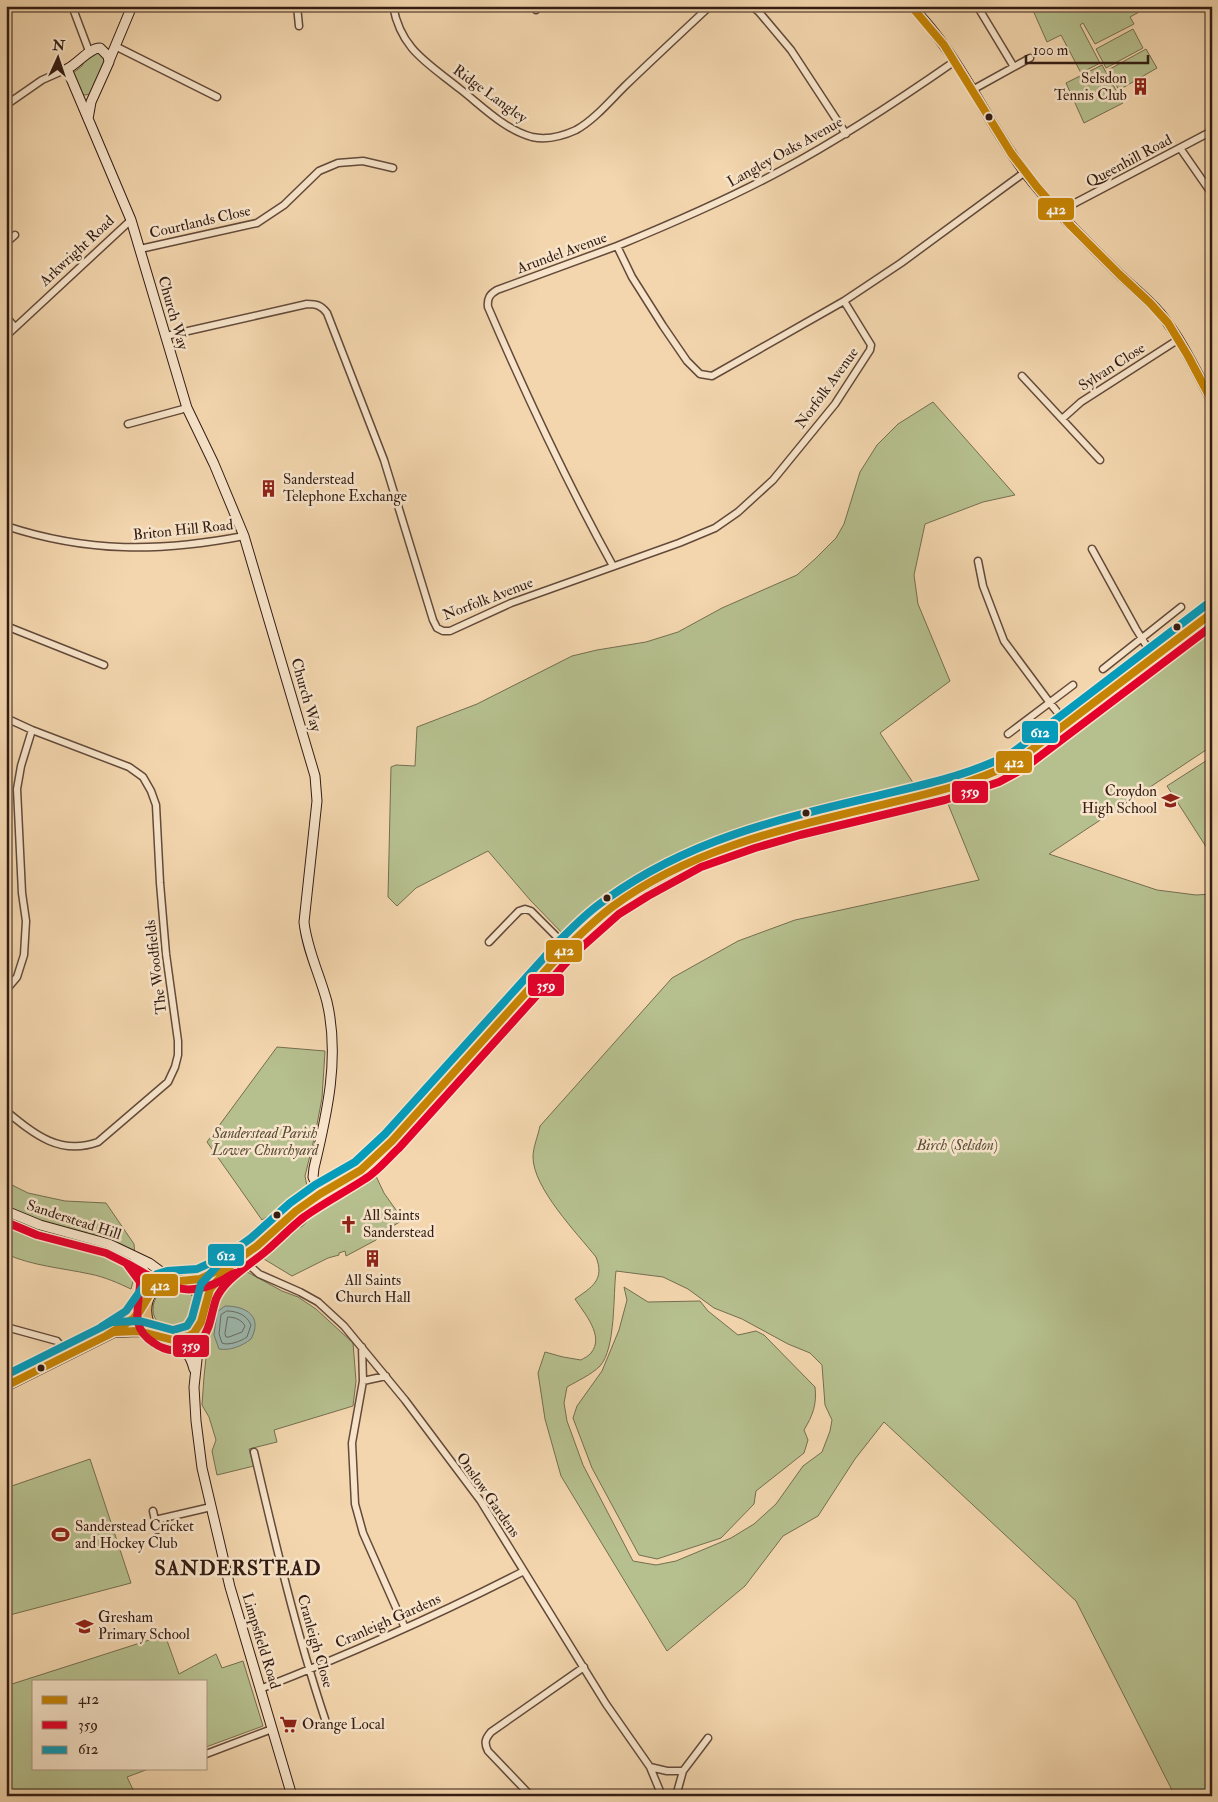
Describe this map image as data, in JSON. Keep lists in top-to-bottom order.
{
  "streets": {
    "street": [
      "Ridge Langley",
      "Langley Oaks Avenue",
      "Queenhill Road",
      "Courtlands Close",
      "Arkwright Road",
      "Arundel Avenue",
      "Church Way",
      "Sylvan Close",
      "Norfolk Avenue",
      "Briton Hill Road",
      "The Woodfields",
      "Sanderstead Hill",
      "Onslow Gardens",
      "Cranleigh Gardens",
      "Limpsfield Road",
      "Cranleigh Close"
    ]
  },
  "crossings": [
    ["Langley Oaks Avenue", "Arundel Avenue"],
    ["Courtlands Close", "Church Way"],
    ["Arkwright Road", "Church Way"],
    ["Arundel Avenue", "Norfolk Avenue"],
    ["Church Way", "Norfolk Avenue"],
    ["Church Way", "Briton Hill Road"],
    ["Sanderstead Hill", "Limpsfield Road"],
    ["Onslow Gardens", "Cranleigh Gardens"],
    ["Cranleigh Gardens", "Limpsfield Road"],
    ["Cranleigh Gardens", "Cranleigh Close"]
  ],
  "districts": ["SANDERSTEAD"],
  "parks": ["Sanderstead Parish Lower Churchyard", "Birch (Selsdon)"],
  "places": {
    "building": ["Selsdon Tennis Club", "Sanderstead Telephone Exchange", "All Saints Church Hall"],
    "school or university": ["Croydon High School", "Gresham Primary School"],
    "church": ["All Saints Sanderstead"],
    "sports": ["Sanderstead Cricket and Hockey Club"],
    "supermarket": ["Orange Local"]
  },
  "lines": ["transit line 412", "transit line 612", "transit line 359"],
  "legend": ["412", "359", "612"],
  "scale_bar": "100 m",
  "north": "top"
}
